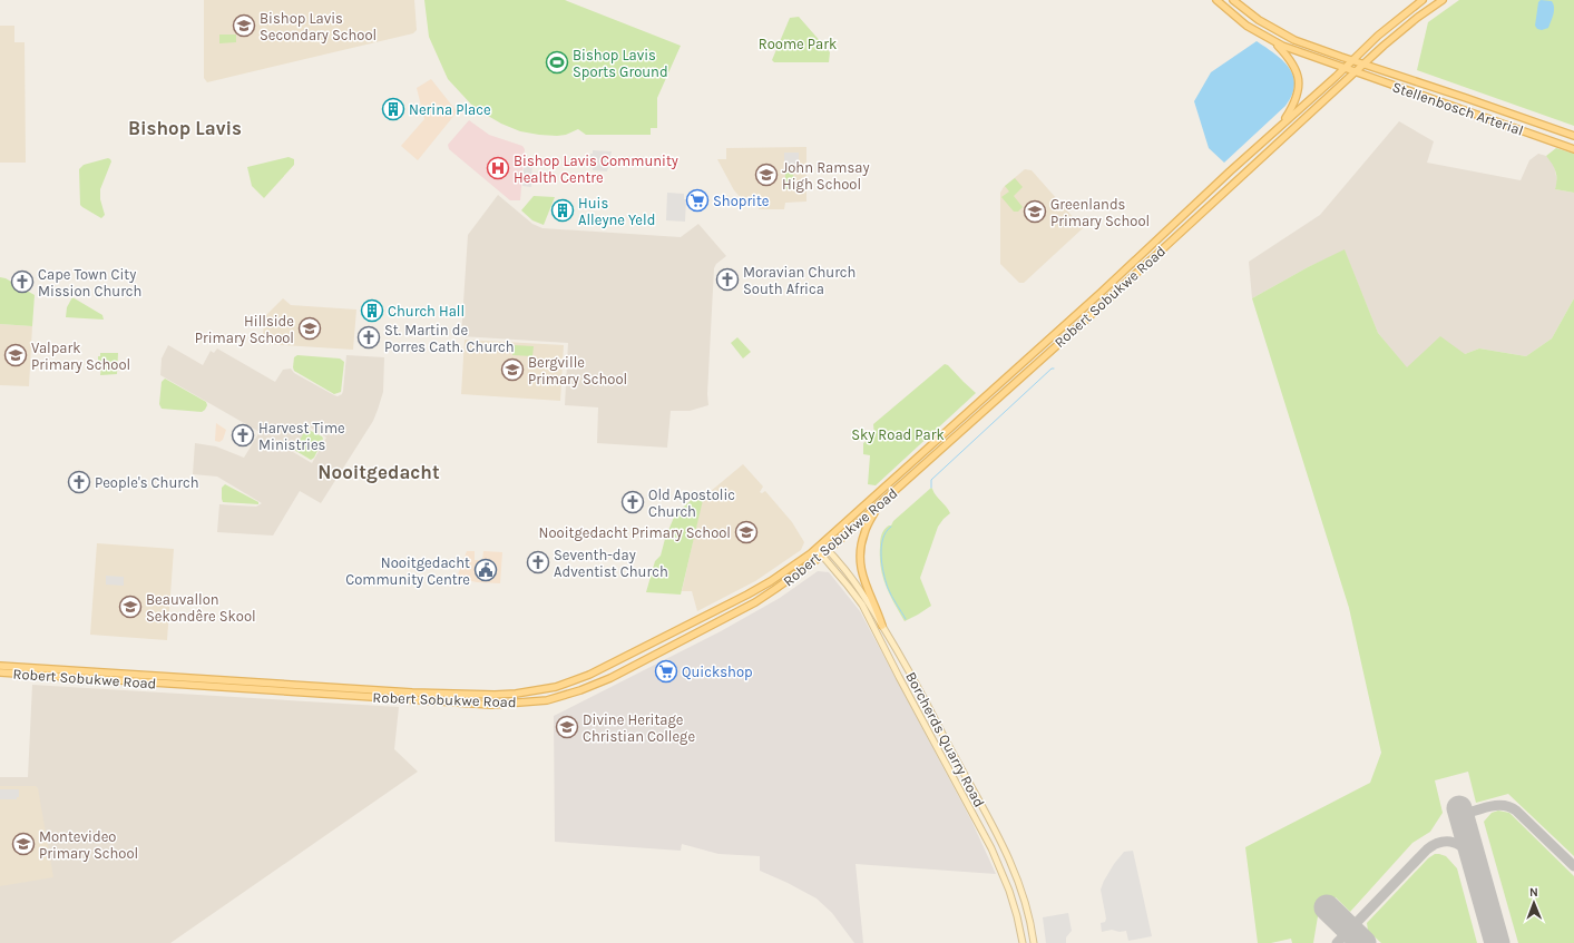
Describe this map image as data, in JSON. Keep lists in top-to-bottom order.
{
  "streets": {
    "main road": ["Stellenbosch Arterial", "Robert Sobukwe Road", "Borcherds Quarry Road"]
  },
  "crossings": [
    ["Stellenbosch Arterial", "Robert Sobukwe Road"],
    ["Robert Sobukwe Road", "Borcherds Quarry Road"]
  ],
  "districts": ["Bishop Lavis", "Nooitgedacht"],
  "parks": ["Roome Park", "Sky Road Park"],
  "places": {
    "school or university": [
      "Bishop Lavis Secondary School",
      "John Ramsay High School",
      "Greenlands Primary School",
      "Hillside Primary School",
      "Valpark Primary School",
      "Bergville Primary School",
      "Nooitgedacht Primary School",
      "Beauvallon Sekondêre Skool",
      "Divine Heritage Christian College",
      "Montevideo Primary School"
    ],
    "sports": ["Bishop Lavis Sports Ground"],
    "building": ["Nerina Place", "Huis Alleyne Yeld", "Church Hall"],
    "hospital": ["Bishop Lavis Community Health Centre"],
    "supermarket": ["Shoprite", "Quickshop"],
    "church": [
      "Moravian Church South Africa",
      "Cape Town City Mission Church",
      "St. Martin de Porres Cath. Church",
      "Harvest Time Ministries",
      "People's Church",
      "Old Apostolic Church",
      "Seventh-day Adventist Church"
    ],
    "public building": ["Nooitgedacht Community Centre"]
  },
  "north": "top"
}
